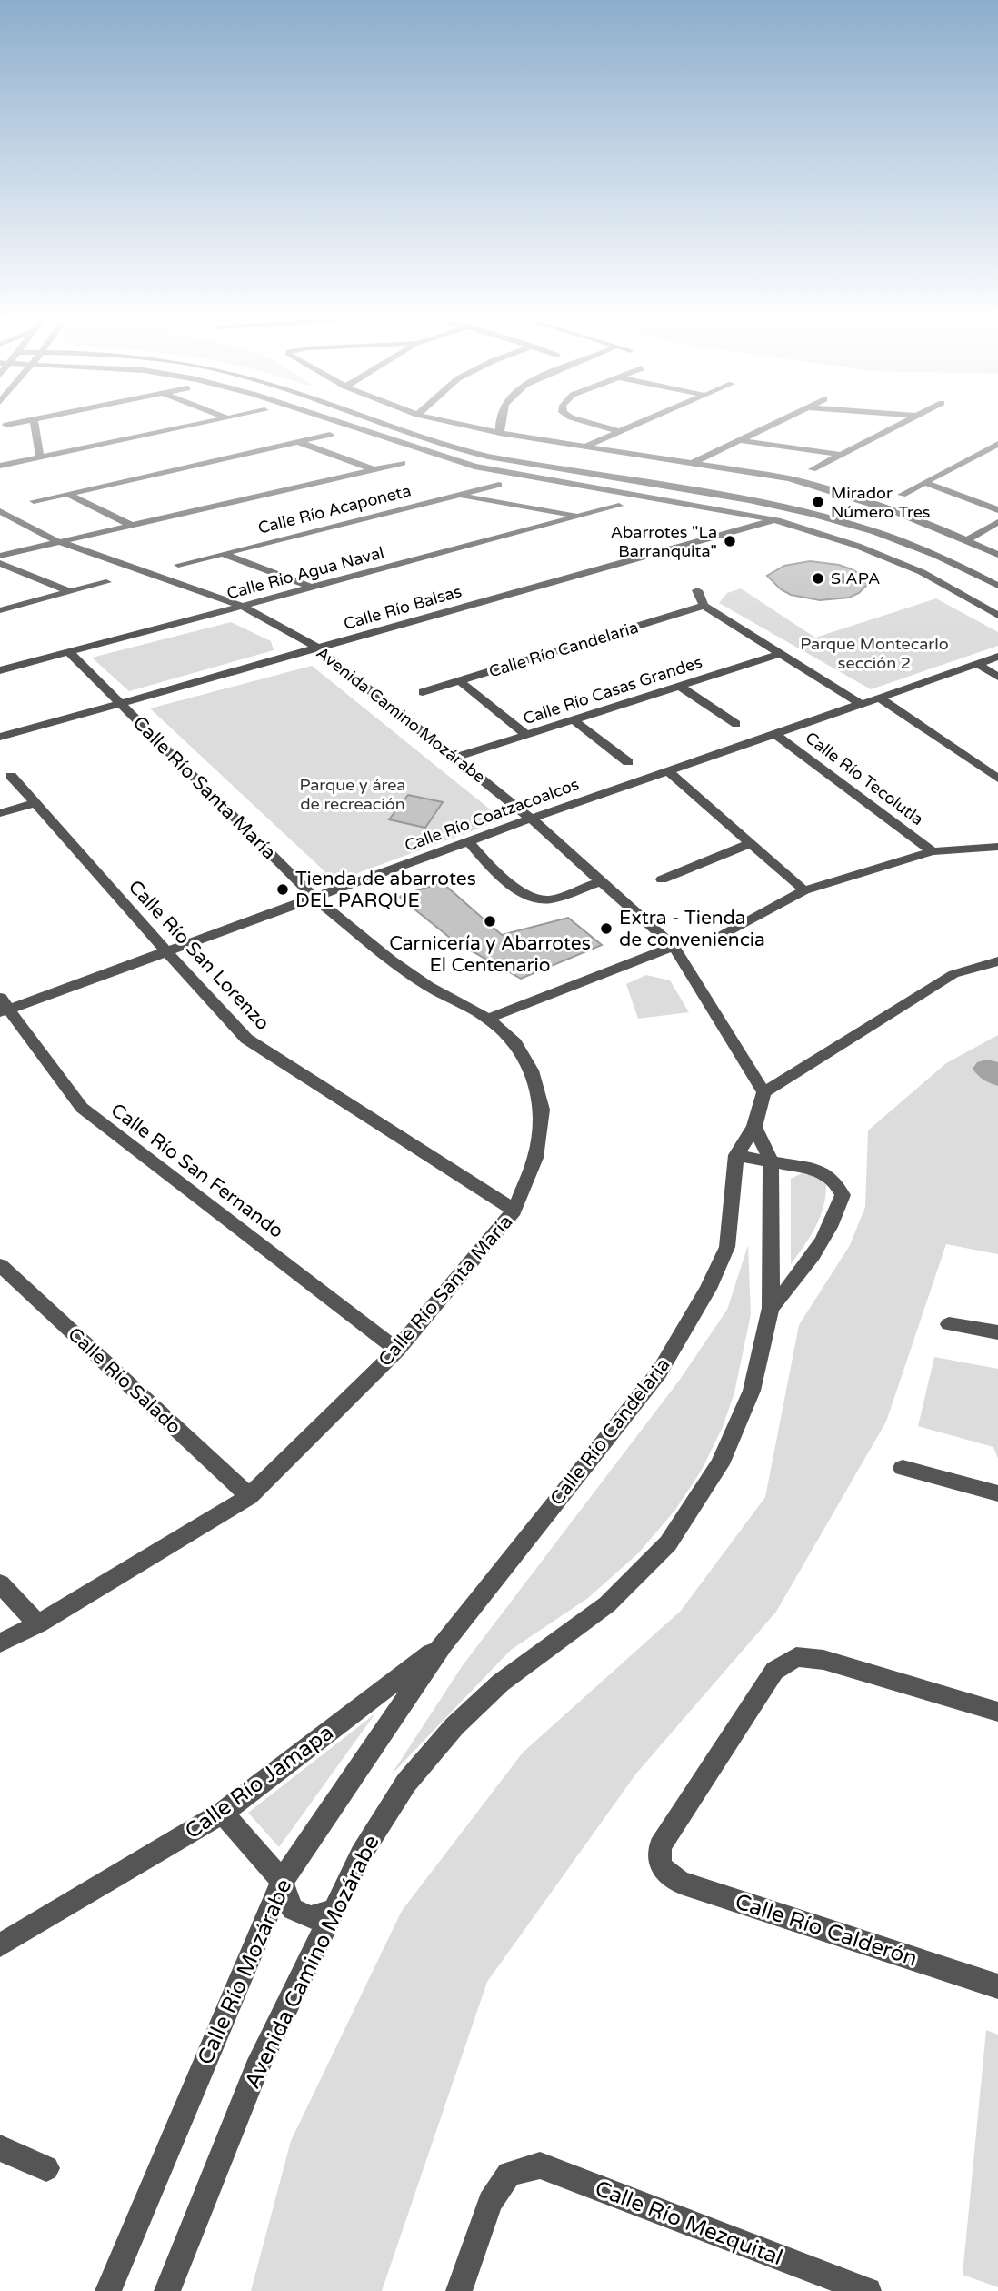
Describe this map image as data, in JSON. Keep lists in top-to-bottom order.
{
  "streets": {
    "street": [
      "Calle Río Acaponeta",
      "Calle Río Agua Naval",
      "Calle Río Balsas",
      "Calle Río Candelaria",
      "Calle Río Casas Grandes",
      "Avenida Camino Mozárabe",
      "Calle Río Tecolutla",
      "Calle Río Santa María",
      "Calle Río Coatzacoalcos",
      "Calle Río San Lorenzo",
      "Calle Río San Fernando",
      "Calle Río Salado",
      "Calle Río Jamapa",
      "Calle Río Calderón",
      "Calle Río Mozárabe",
      "Calle Río Mezquital"
    ]
  },
  "crossings": [
    ["Calle Río Agua Naval", "Avenida Camino Mozárabe"],
    ["Calle Río Agua Naval", "Calle Río Santa María"],
    ["Calle Río Balsas", "Avenida Camino Mozárabe"],
    ["Calle Río Balsas", "Calle Río Santa María"],
    ["Calle Río Candelaria", "Avenida Camino Mozárabe"],
    ["Calle Río Candelaria", "Calle Río Jamapa"],
    ["Calle Río Candelaria", "Calle Río Mozárabe"],
    ["Calle Río Casas Grandes", "Avenida Camino Mozárabe"],
    ["Avenida Camino Mozárabe", "Calle Río Coatzacoalcos"],
    ["Calle Río Tecolutla", "Calle Río Coatzacoalcos"],
    ["Calle Río Santa María", "Calle Río Coatzacoalcos"],
    ["Calle Río Santa María", "Calle Río San Lorenzo"],
    ["Calle Río Santa María", "Calle Río San Fernando"],
    ["Calle Río Santa María", "Calle Río Salado"],
    ["Calle Río Coatzacoalcos", "Calle Río San Lorenzo"],
    ["Calle Río Coatzacoalcos", "Calle Río San Fernando"],
    ["Calle Río Jamapa", "Calle Río Mozárabe"]
  ],
  "parks": ["Parque Montecarlo sección 2", "Parque y área de recreación"],
  "places": [
    "Mirador Número Tres",
    "Abarrotes \"La Barranquita\"",
    "SIAPA",
    "Tienda de abarrotes DEL PARQUE",
    "Carnicería y Abarrotes El Centenario",
    "Extra - Tienda de conveniencia"
  ]
}
